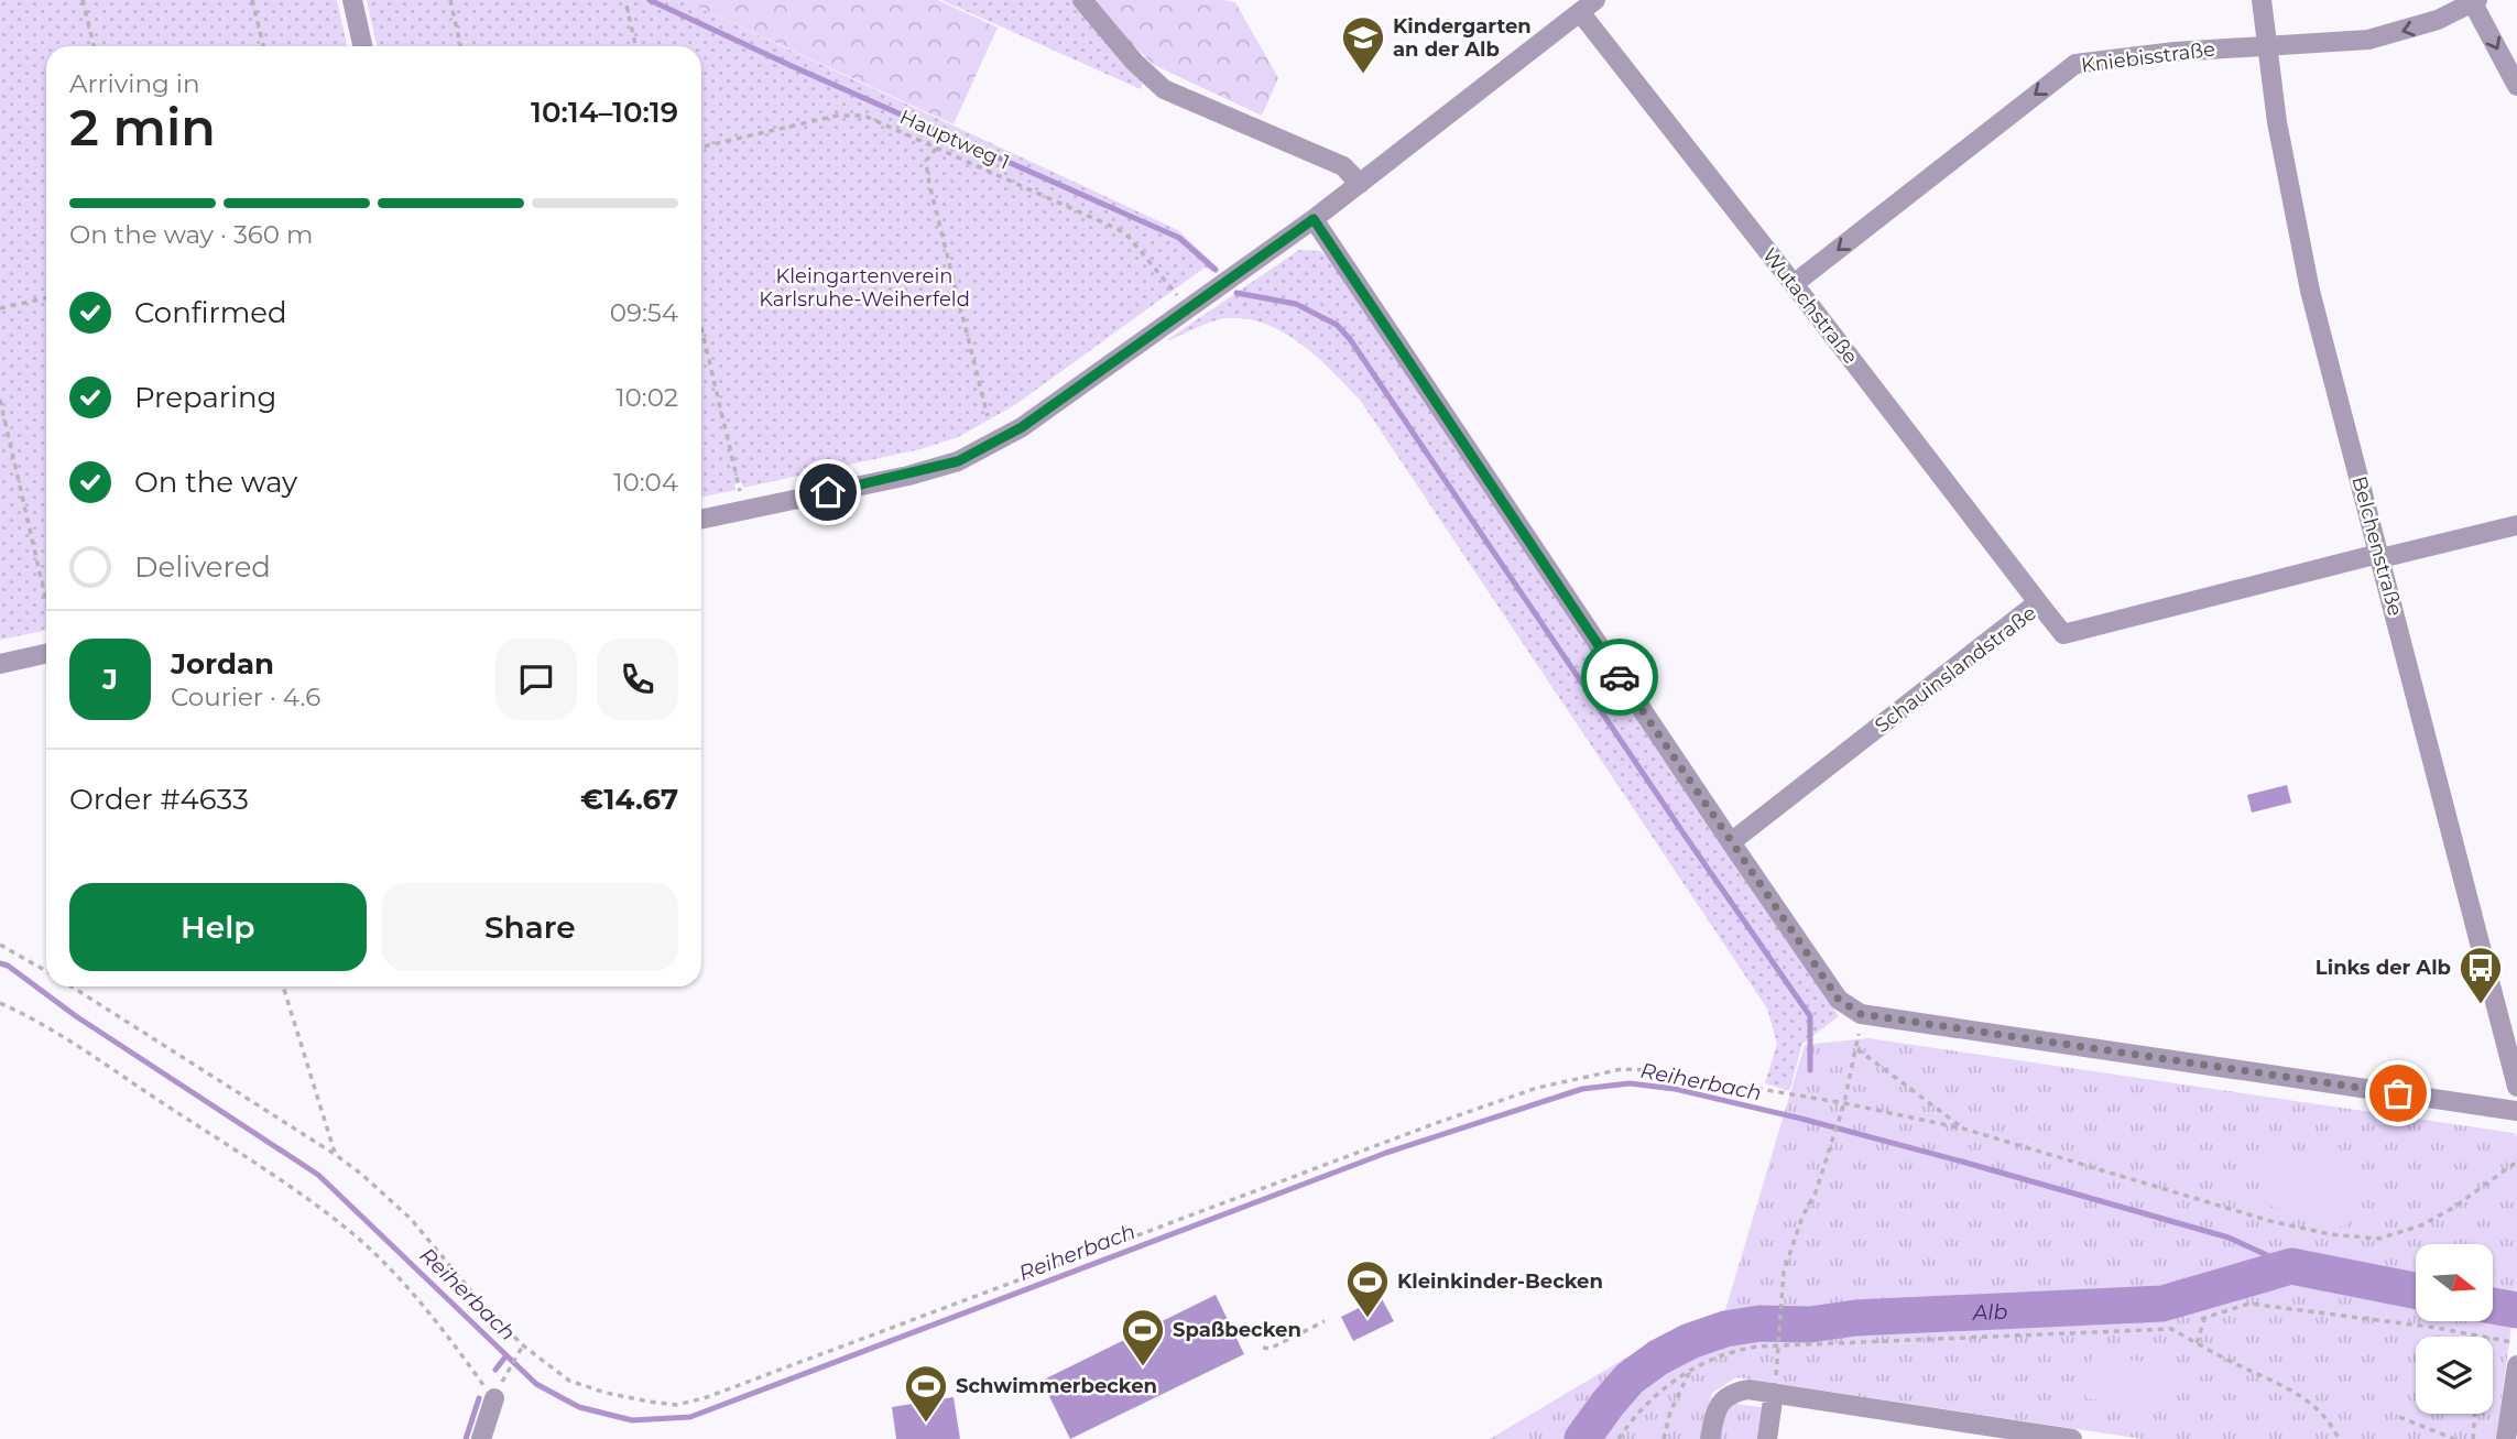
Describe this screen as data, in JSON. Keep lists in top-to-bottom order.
{
  "streets": {
    "street": [
      "Kniebisstraße",
      "Wutachstraße",
      "Belchenstraße",
      "Schauinslandstraße"
    ],
    "path": ["Hauptweg 1"]
  },
  "crossings": [
    ["Kniebisstraße", "Wutachstraße"],
    ["Kniebisstraße", "Belchenstraße"],
    ["Wutachstraße", "Schauinslandstraße"],
    ["Belchenstraße", "Schauinslandstraße"]
  ],
  "one_way": ["Kniebisstraße"],
  "water": ["Reiherbach", "Alb"],
  "parks": ["Kleingartenverein Karlsruhe-Weiherfeld"],
  "places": {
    "school or university": ["Kindergarten an der Alb"],
    "bus stop": ["Links der Alb"],
    "sports": ["Kleinkinder-Becken", "Spaßbecken", "Schwimmerbecken"]
  },
  "north": "right",
  "page": {
    "heading": ["2 min", "Arriving in", "10:14–10:19"],
    "panel": [
      "Jordan",
      "Courier · 4.6",
      "Order #4633",
      "€14.67"
    ],
    "bar": "On the way · 360 m",
    "list": [
      ["Confirmed", "09:54"],
      ["Preparing", "10:02"],
      ["On the way", "10:04"],
      "Delivered"
    ],
    "round": "J",
    "buttons": ["Help", "Share"]
  }
}
